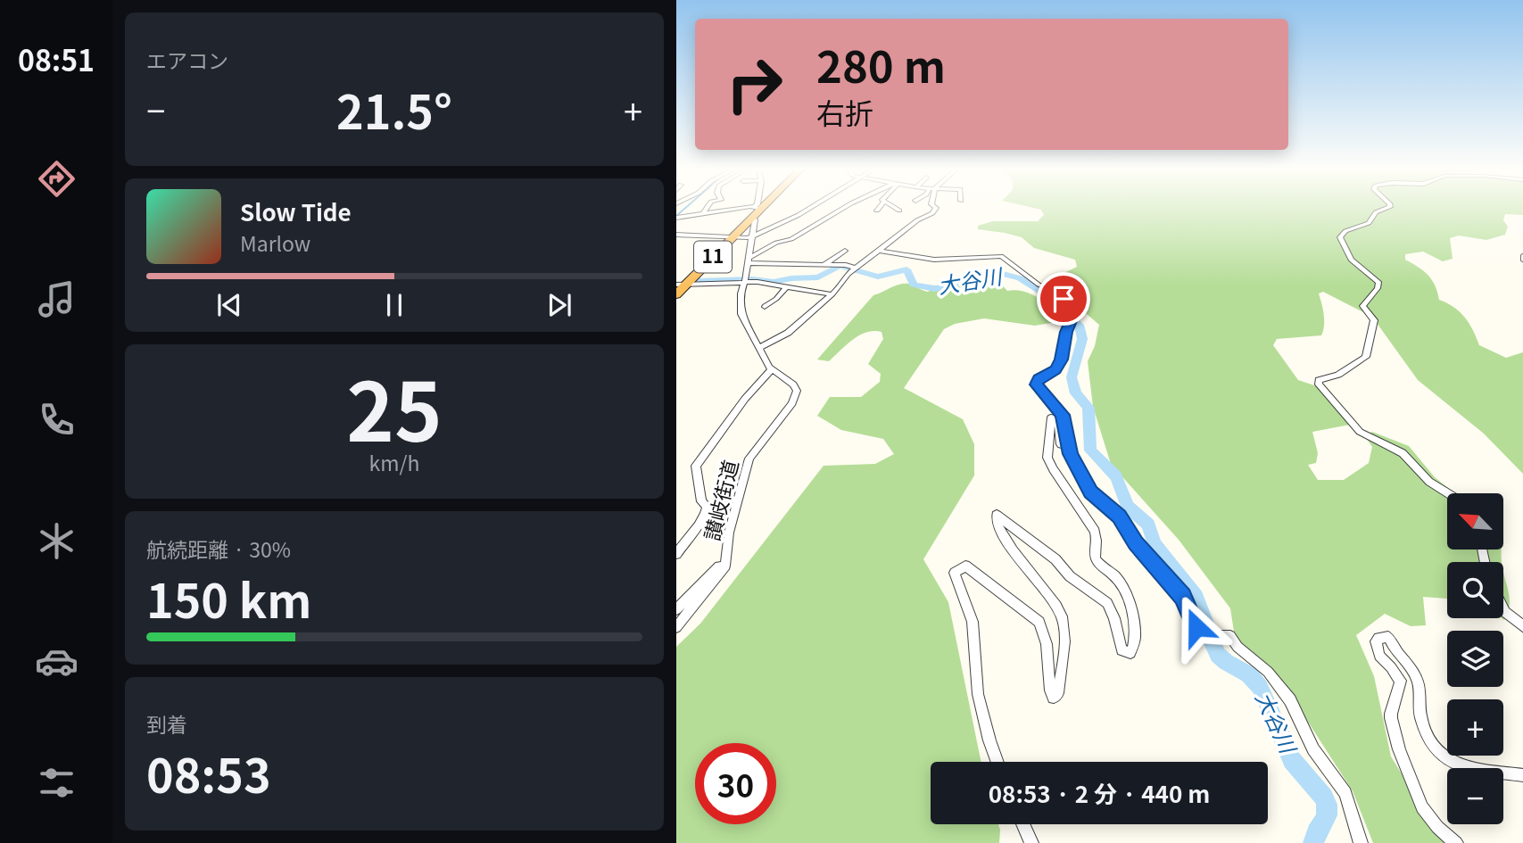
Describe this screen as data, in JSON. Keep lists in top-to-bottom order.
{
  "streets": {
    "highway": ["11"],
    "street": ["讃岐街道"]
  },
  "crossings": [
    ["11", "讃岐街道"]
  ],
  "water": ["大谷川"],
  "north": "top left",
  "page": {
    "tabs": "08:51",
    "tile": [
      "エアコン",
      ["25", "km/h"],
      ["航続距離 · 30%", "150 km"],
      ["到着", "08:53"]
    ],
    "turn": ["280 m", "右折"],
    "heat": ["−", "21.5°", "+"],
    "song": ["Slow Tide", "Marlow"],
    "map_buttons": ["+", "−"],
    "limit": "30",
    "trip": "08:53 · 2 分 · 440 m"
  }
}
